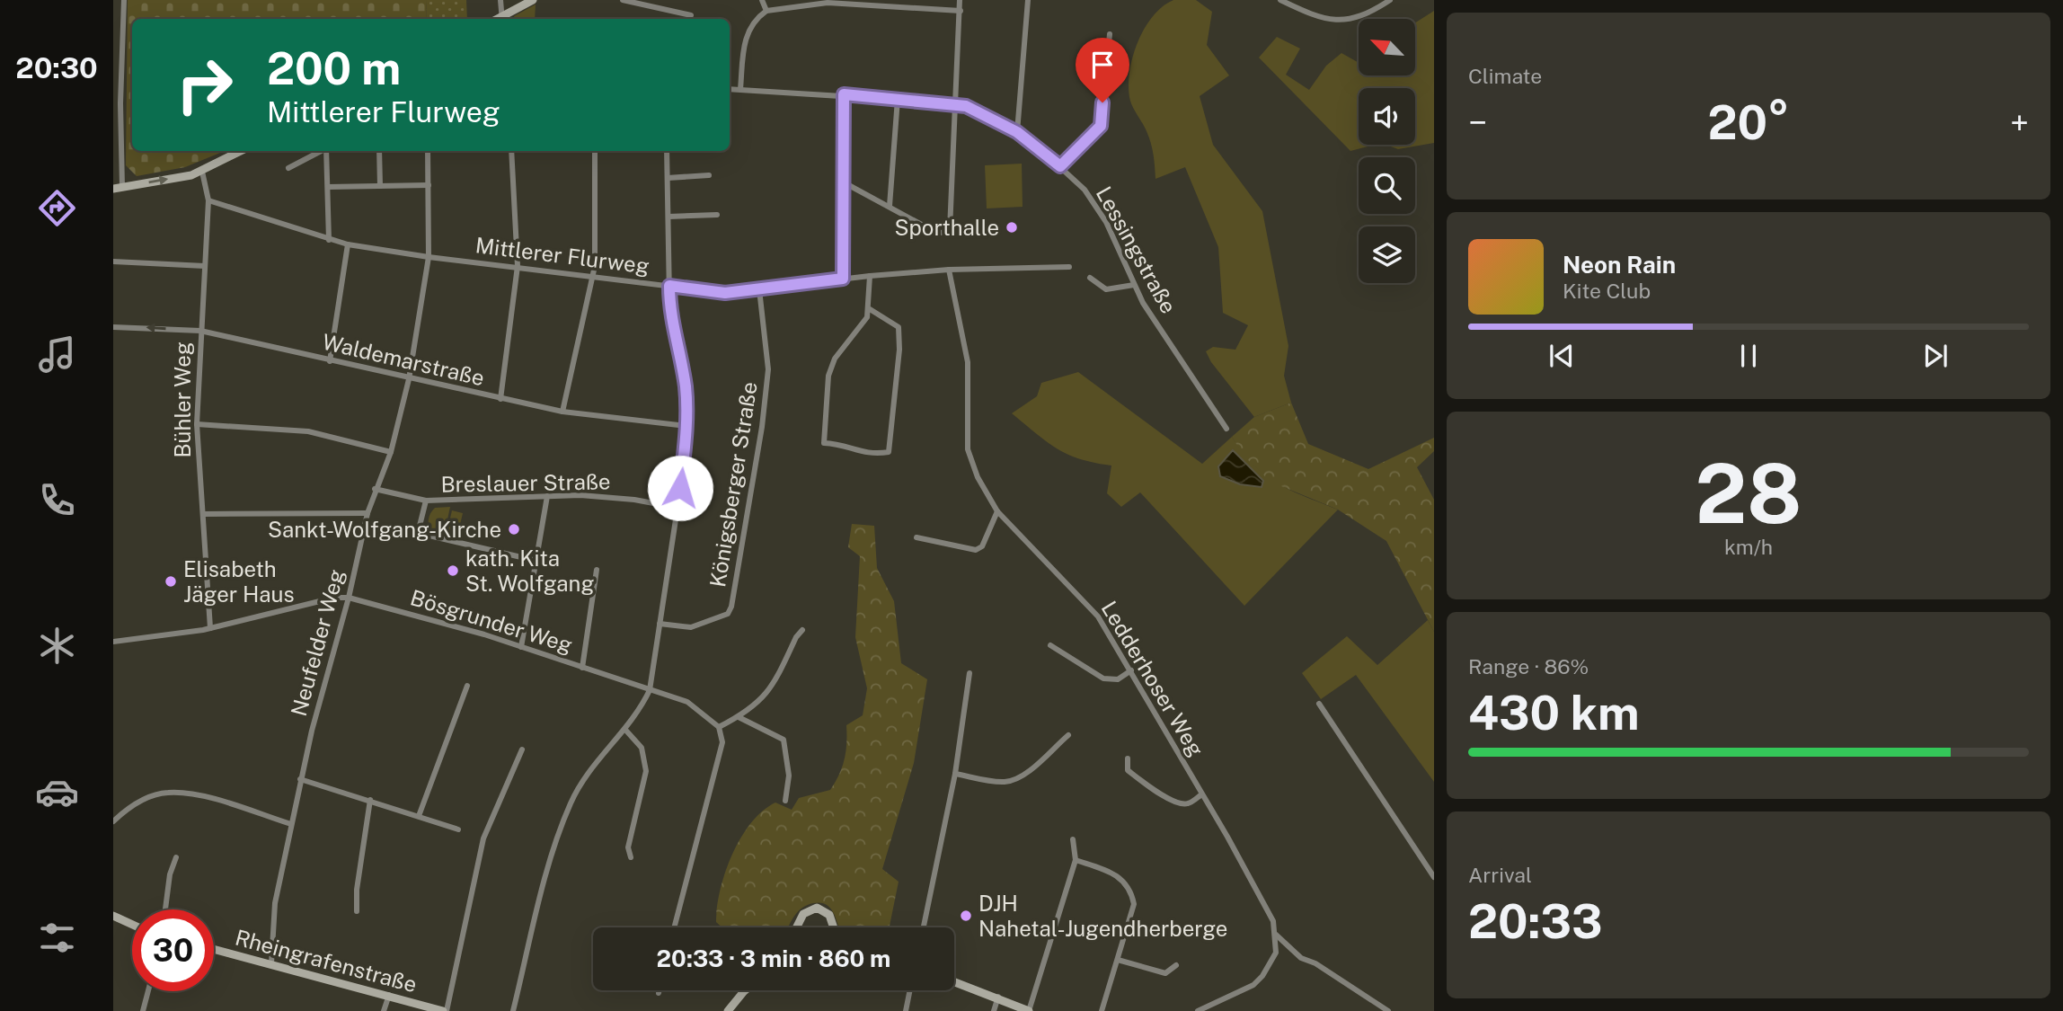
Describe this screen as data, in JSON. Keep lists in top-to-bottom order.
{
  "streets": {
    "street": [
      "Lessingstraße",
      "Mittlerer Flurweg",
      "Waldemarstraße",
      "Bühler Weg",
      "Breslauer Straße",
      "Königsberger Straße",
      "Bösgrunder Weg",
      "Neufelder Weg",
      "Ledderhoser Weg",
      "Rheingrafenstraße"
    ]
  },
  "crossings": [
    ["Mittlerer Flurweg", "Bühler Weg"],
    ["Mittlerer Flurweg", "Königsberger Straße"],
    ["Mittlerer Flurweg", "Neufelder Weg"],
    ["Mittlerer Flurweg", "Ledderhoser Weg"],
    ["Waldemarstraße", "Bühler Weg"],
    ["Waldemarstraße", "Neufelder Weg"],
    ["Bühler Weg", "Bösgrunder Weg"],
    ["Breslauer Straße", "Neufelder Weg"],
    ["Bösgrunder Weg", "Neufelder Weg"],
    ["Neufelder Weg", "Rheingrafenstraße"]
  ],
  "places": [
    "Sporthalle",
    "Sankt-Wolfgang-Kirche",
    "kath. Kita St. Wolfgang",
    "Elisabeth Jäger Haus",
    "DJH Nahetal-Jugendherberge"
  ],
  "north": "top left",
  "page": {
    "tabs": "20:30",
    "tile": [
      "Climate",
      ["28", "km/h"],
      ["Range · 86%", "430 km"],
      ["Arrival", "20:33"]
    ],
    "turn": ["200 m", "Mittlerer Flurweg"],
    "heat": ["−", "20°", "+"],
    "song": ["Neon Rain", "Kite Club"],
    "limit": "30",
    "trip": "20:33 · 3 min · 860 m"
  }
}
